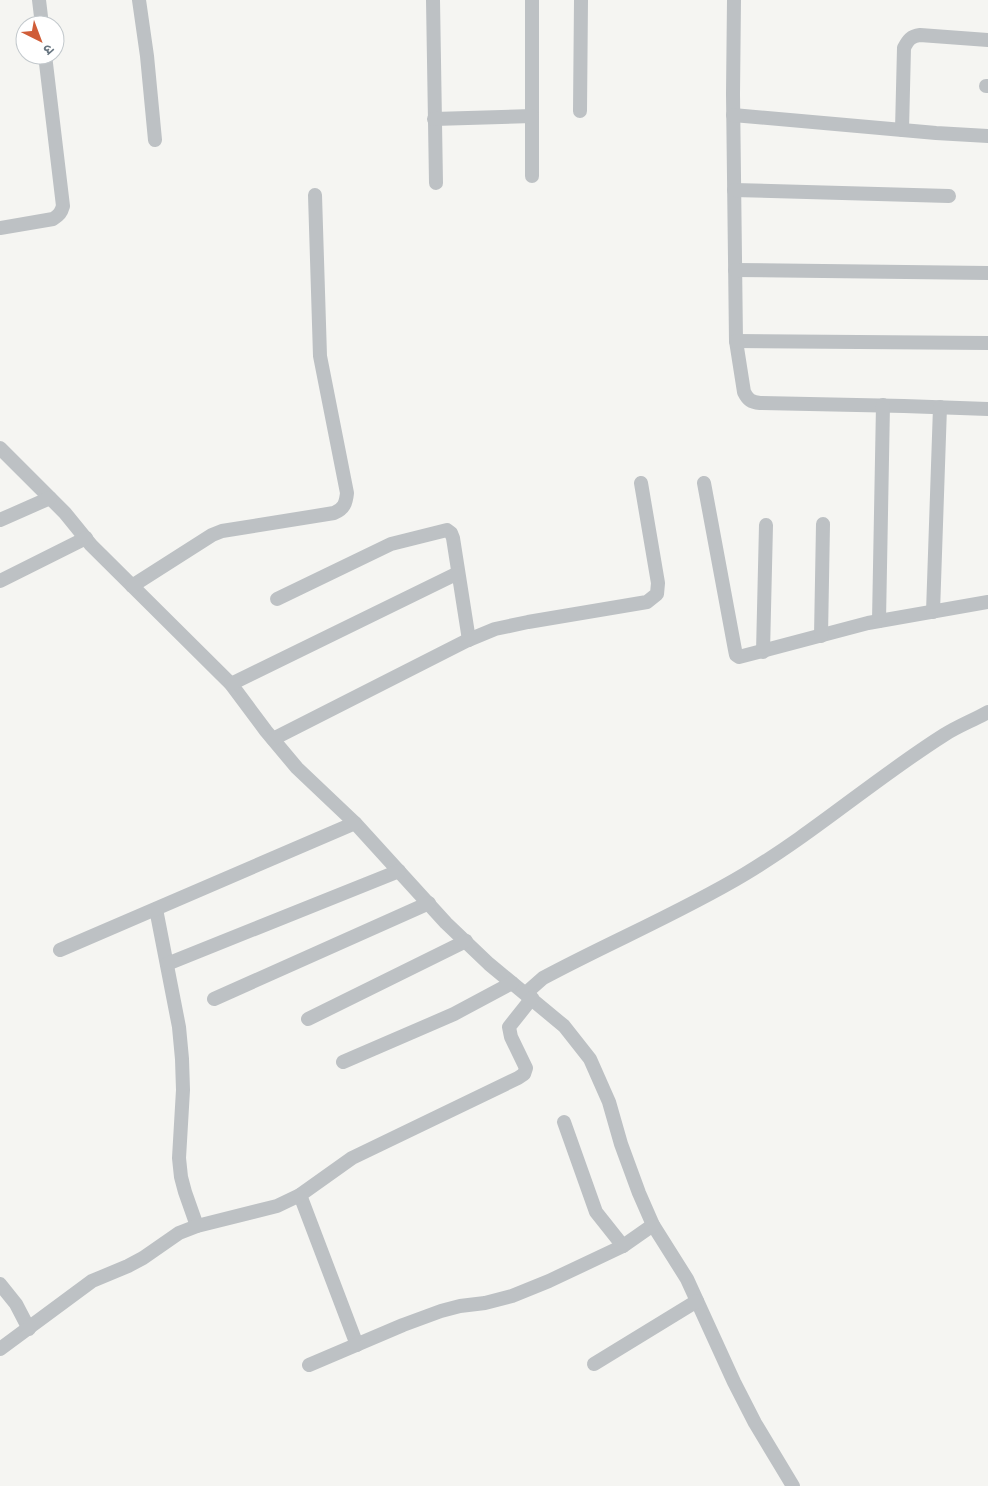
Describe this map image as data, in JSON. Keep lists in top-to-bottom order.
{
  "north": "bottom right"
}
